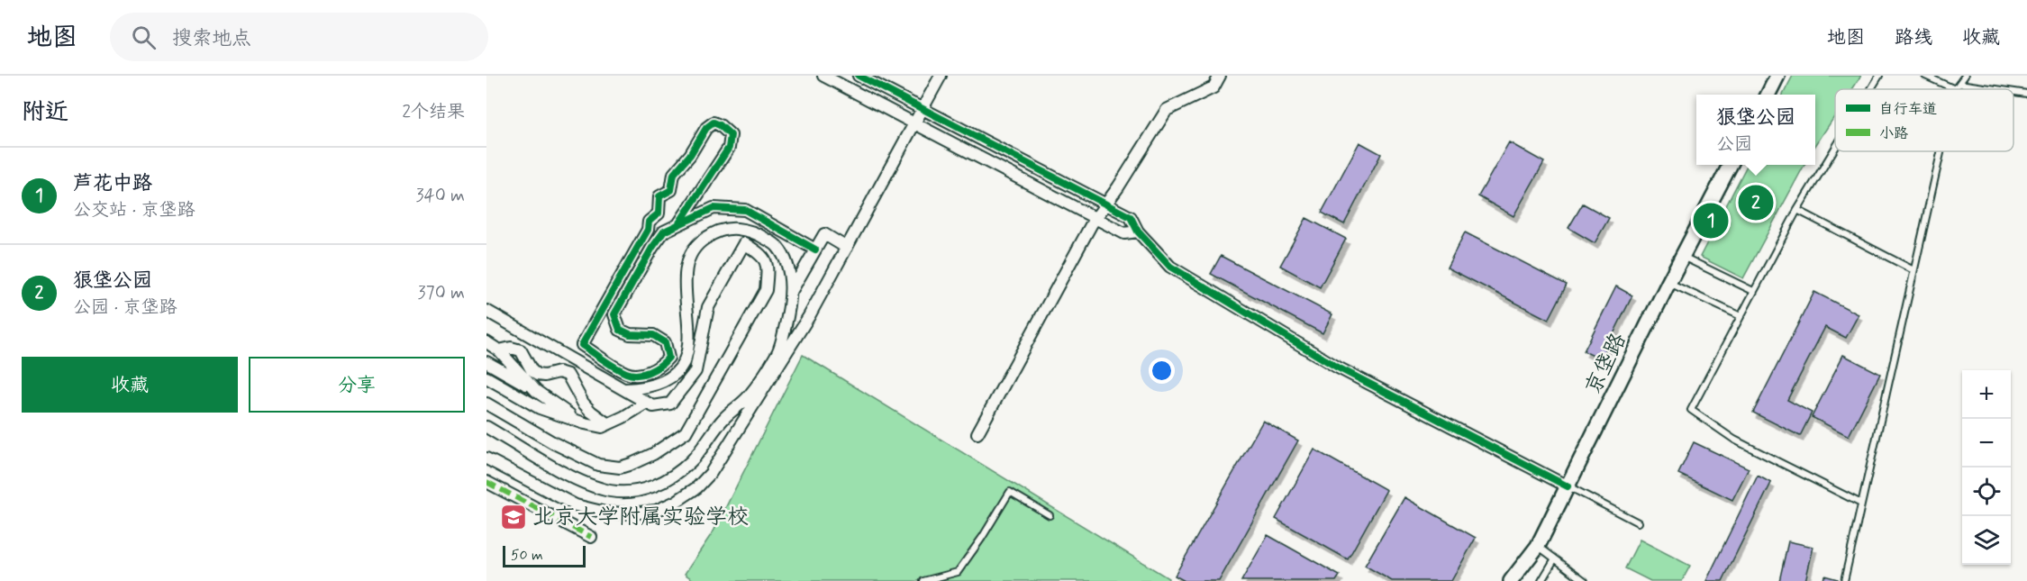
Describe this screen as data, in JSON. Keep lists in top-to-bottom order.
{
  "streets": {
    "street": ["京垡路"]
  },
  "places": {
    "school or university": ["北京大学附属实验学校"]
  },
  "legend": ["自行车道", "小路"],
  "scale_bar": "50 m",
  "page": {
    "header": "地图",
    "search": "搜索地点",
    "nav": ["地图", "路线", "收藏"],
    "heading": ["附近", "2个结果"],
    "popup": ["狼垡公园", "公园"],
    "list": [
      {
        "mark": "1",
        "name": "芦花中路",
        "note": "公交站 · 京垡路",
        "value": "340 m"
      },
      {
        "mark": "2",
        "name": "狼垡公园",
        "note": "公园 · 京垡路",
        "value": "370 m"
      }
    ],
    "pins": ["2", "1"],
    "buttons": ["收藏", "分享"],
    "map_buttons": ["+", "−"],
    "scale": "50 m"
  }
}
